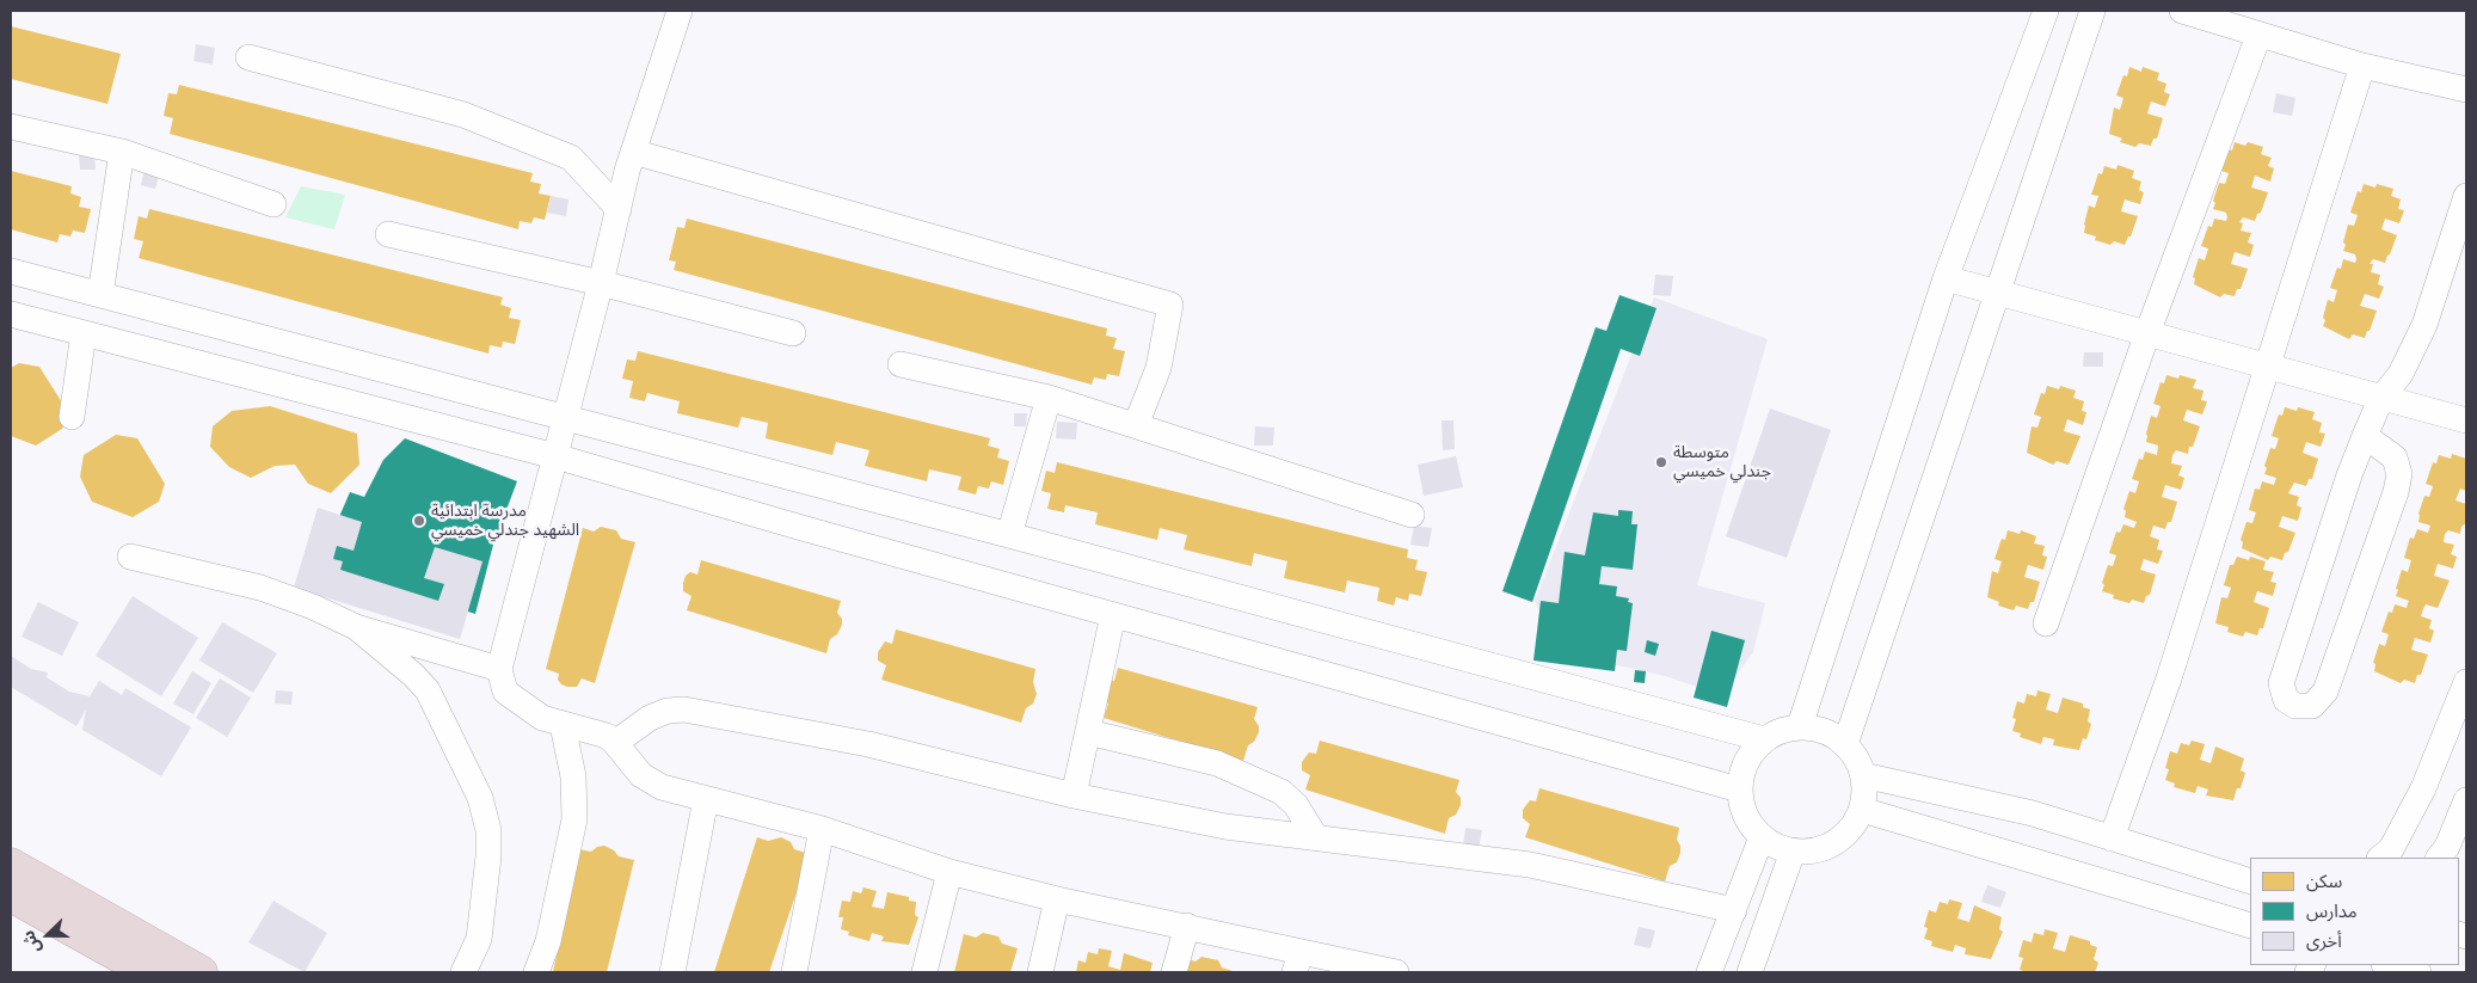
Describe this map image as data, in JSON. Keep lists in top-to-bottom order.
{
  "places": ["متوسطة جندلي خميسي", "مدرسة ابتدائية الشهيد جندلي خميسي"],
  "legend": ["سكن", "مدارس", "أخرى"],
  "north": "left"
}
